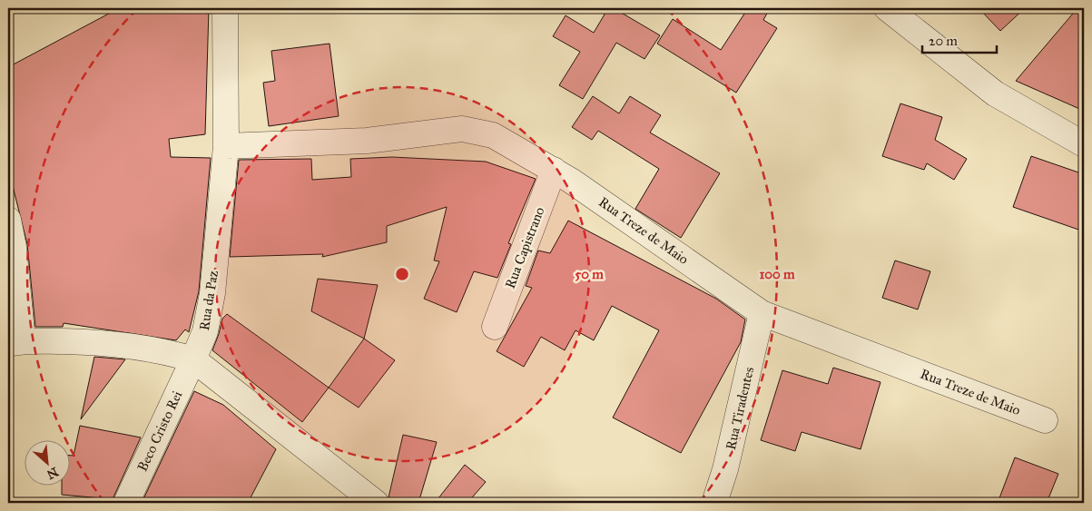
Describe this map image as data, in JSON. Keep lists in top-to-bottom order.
{
  "streets": {
    "street": [
      "Rua Treze de Maio",
      "Rua Capistrano",
      "Rua da Paz",
      "Rua Tiradentes",
      "Beco Cristo Rei"
    ]
  },
  "crossings": [
    ["Rua Treze de Maio", "Rua Capistrano"],
    ["Rua Treze de Maio", "Rua da Paz"],
    ["Rua Treze de Maio", "Rua Tiradentes"],
    ["Rua da Paz", "Beco Cristo Rei"]
  ],
  "scale_bar": "20 m",
  "north": "bottom right",
  "rings": ["50 m", "100 m"]
}
